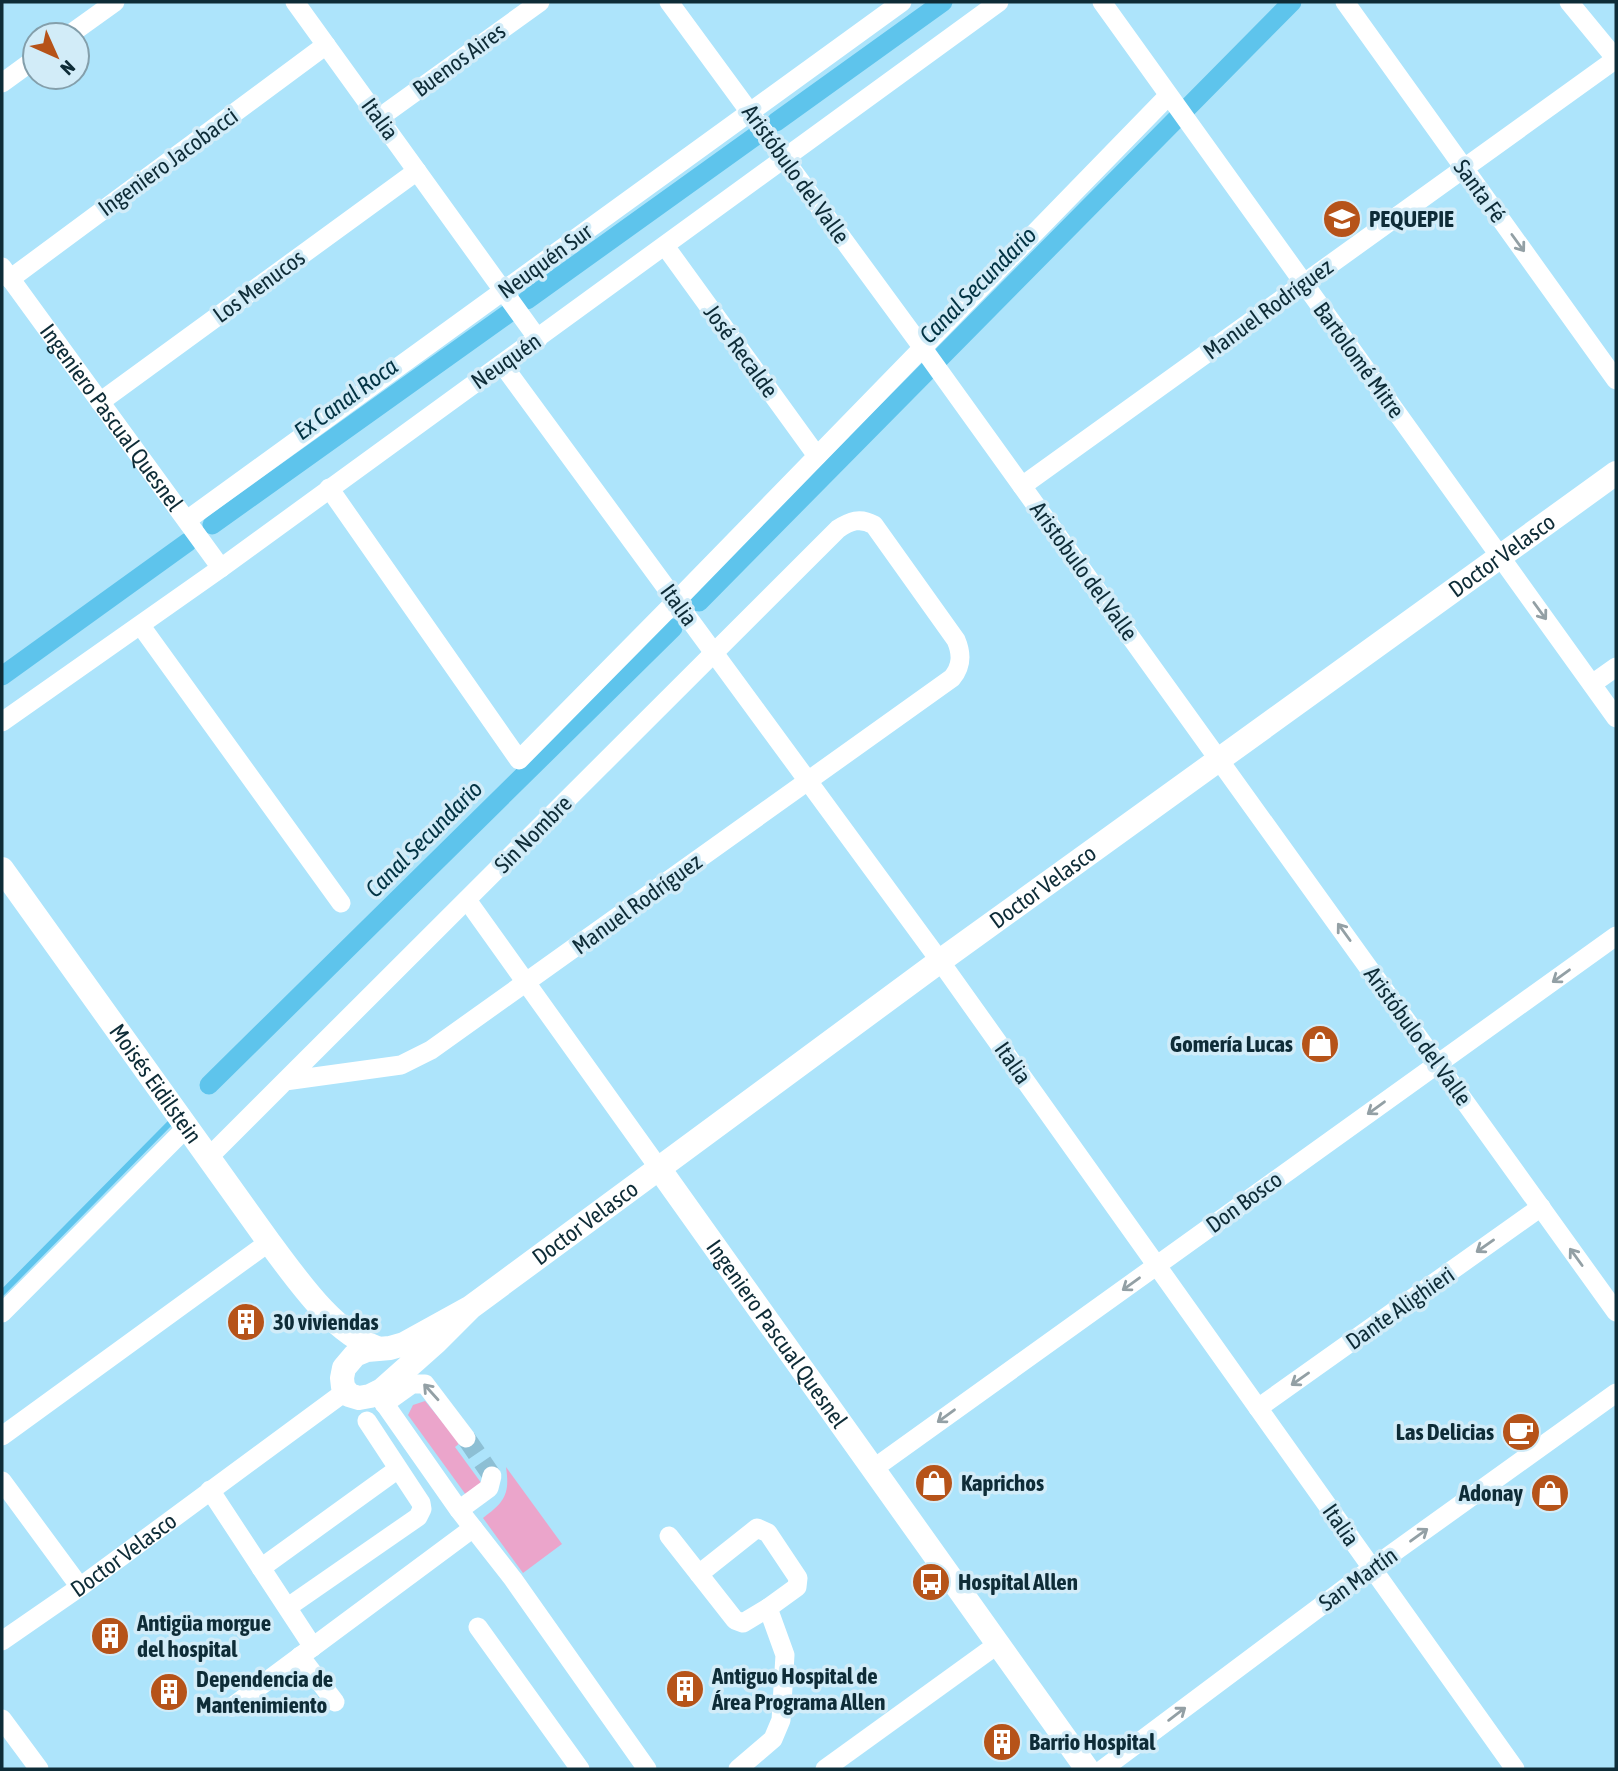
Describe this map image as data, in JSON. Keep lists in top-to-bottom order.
{
  "streets": {
    "main road": ["Ingeniero Pascual Quesnel", "Doctor Velasco", "Moisés Eidilstein"],
    "street": [
      "Buenos Aires",
      "Italia",
      "Ingeniero Jacobacci",
      "Aristóbulo del Valle",
      "Santa Fé",
      "Neuquén Sur",
      "Los Menucos",
      "Manuel Rodríguez",
      "José Recalde",
      "Bartolomé Mitre",
      "Neuquén",
      "Aristobulo del Valle",
      "Sin Nombre",
      "Don Bosco",
      "Dante Alighieri",
      "San Martín"
    ]
  },
  "crossings": [
    ["Buenos Aires", "Italia"],
    ["Italia", "Ingeniero Jacobacci"],
    ["Italia", "Neuquén Sur"],
    ["Italia", "Los Menucos"],
    ["Italia", "Manuel Rodríguez"],
    ["Italia", "Neuquén"],
    ["Italia", "Doctor Velasco"],
    ["Italia", "Sin Nombre"],
    ["Italia", "Don Bosco"],
    ["Italia", "Dante Alighieri"],
    ["Italia", "San Martín"],
    ["Ingeniero Jacobacci", "Ingeniero Pascual Quesnel"],
    ["Aristóbulo del Valle", "Neuquén Sur"],
    ["Aristóbulo del Valle", "Neuquén"],
    ["Aristóbulo del Valle", "Doctor Velasco"],
    ["Aristóbulo del Valle", "Aristobulo del Valle"],
    ["Aristóbulo del Valle", "Don Bosco"],
    ["Aristóbulo del Valle", "Dante Alighieri"],
    ["Santa Fé", "Manuel Rodríguez"],
    ["Neuquén Sur", "Ingeniero Pascual Quesnel"],
    ["Los Menucos", "Ingeniero Pascual Quesnel"],
    ["Manuel Rodríguez", "Bartolomé Mitre"],
    ["Manuel Rodríguez", "Ingeniero Pascual Quesnel"],
    ["Manuel Rodríguez", "Aristobulo del Valle"],
    ["Manuel Rodríguez", "Sin Nombre"],
    ["José Recalde", "Neuquén"],
    ["Bartolomé Mitre", "Doctor Velasco"],
    ["Neuquén", "Ingeniero Pascual Quesnel"],
    ["Ingeniero Pascual Quesnel", "Doctor Velasco"],
    ["Ingeniero Pascual Quesnel", "Sin Nombre"],
    ["Ingeniero Pascual Quesnel", "Don Bosco"],
    ["Doctor Velasco", "Aristobulo del Valle"],
    ["Doctor Velasco", "Moisés Eidilstein"],
    ["Sin Nombre", "Moisés Eidilstein"]
  ],
  "one_way": [
    "Aristóbulo del Valle",
    "Santa Fé",
    "Don Bosco",
    "Dante Alighieri",
    "San Martín"
  ],
  "water": ["Canal Secundario", "Ex Canal Roca"],
  "places": {
    "school or university": ["PEQUEPIE"],
    "shop": ["Gomería Lucas", "Kaprichos", "Adonay"],
    "building": [
      "30 viviendas",
      "Antigüa morgue del hospital",
      "Antiguo Hospital de Área Programa Allen",
      "Dependencia de Mantenimiento",
      "Barrio Hospital"
    ],
    "cafe": ["Las Delicias"],
    "bus stop": ["Hospital Allen"]
  },
  "north": "bottom right"
}
